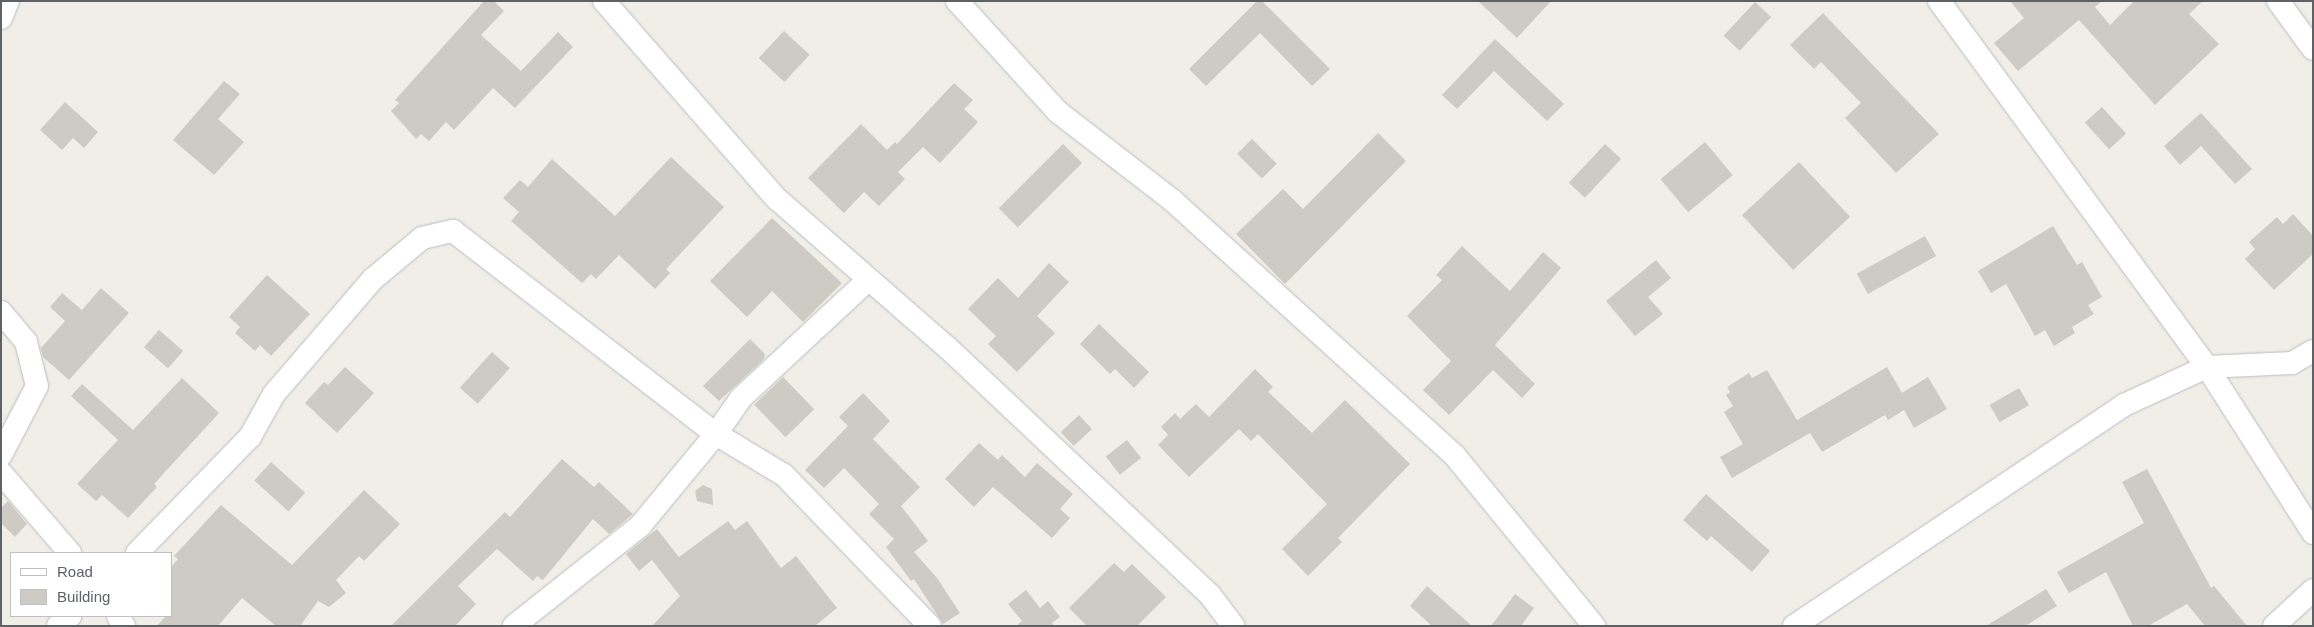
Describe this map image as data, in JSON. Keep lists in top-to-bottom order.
{
  "legend": ["Road", "Building"]
}
